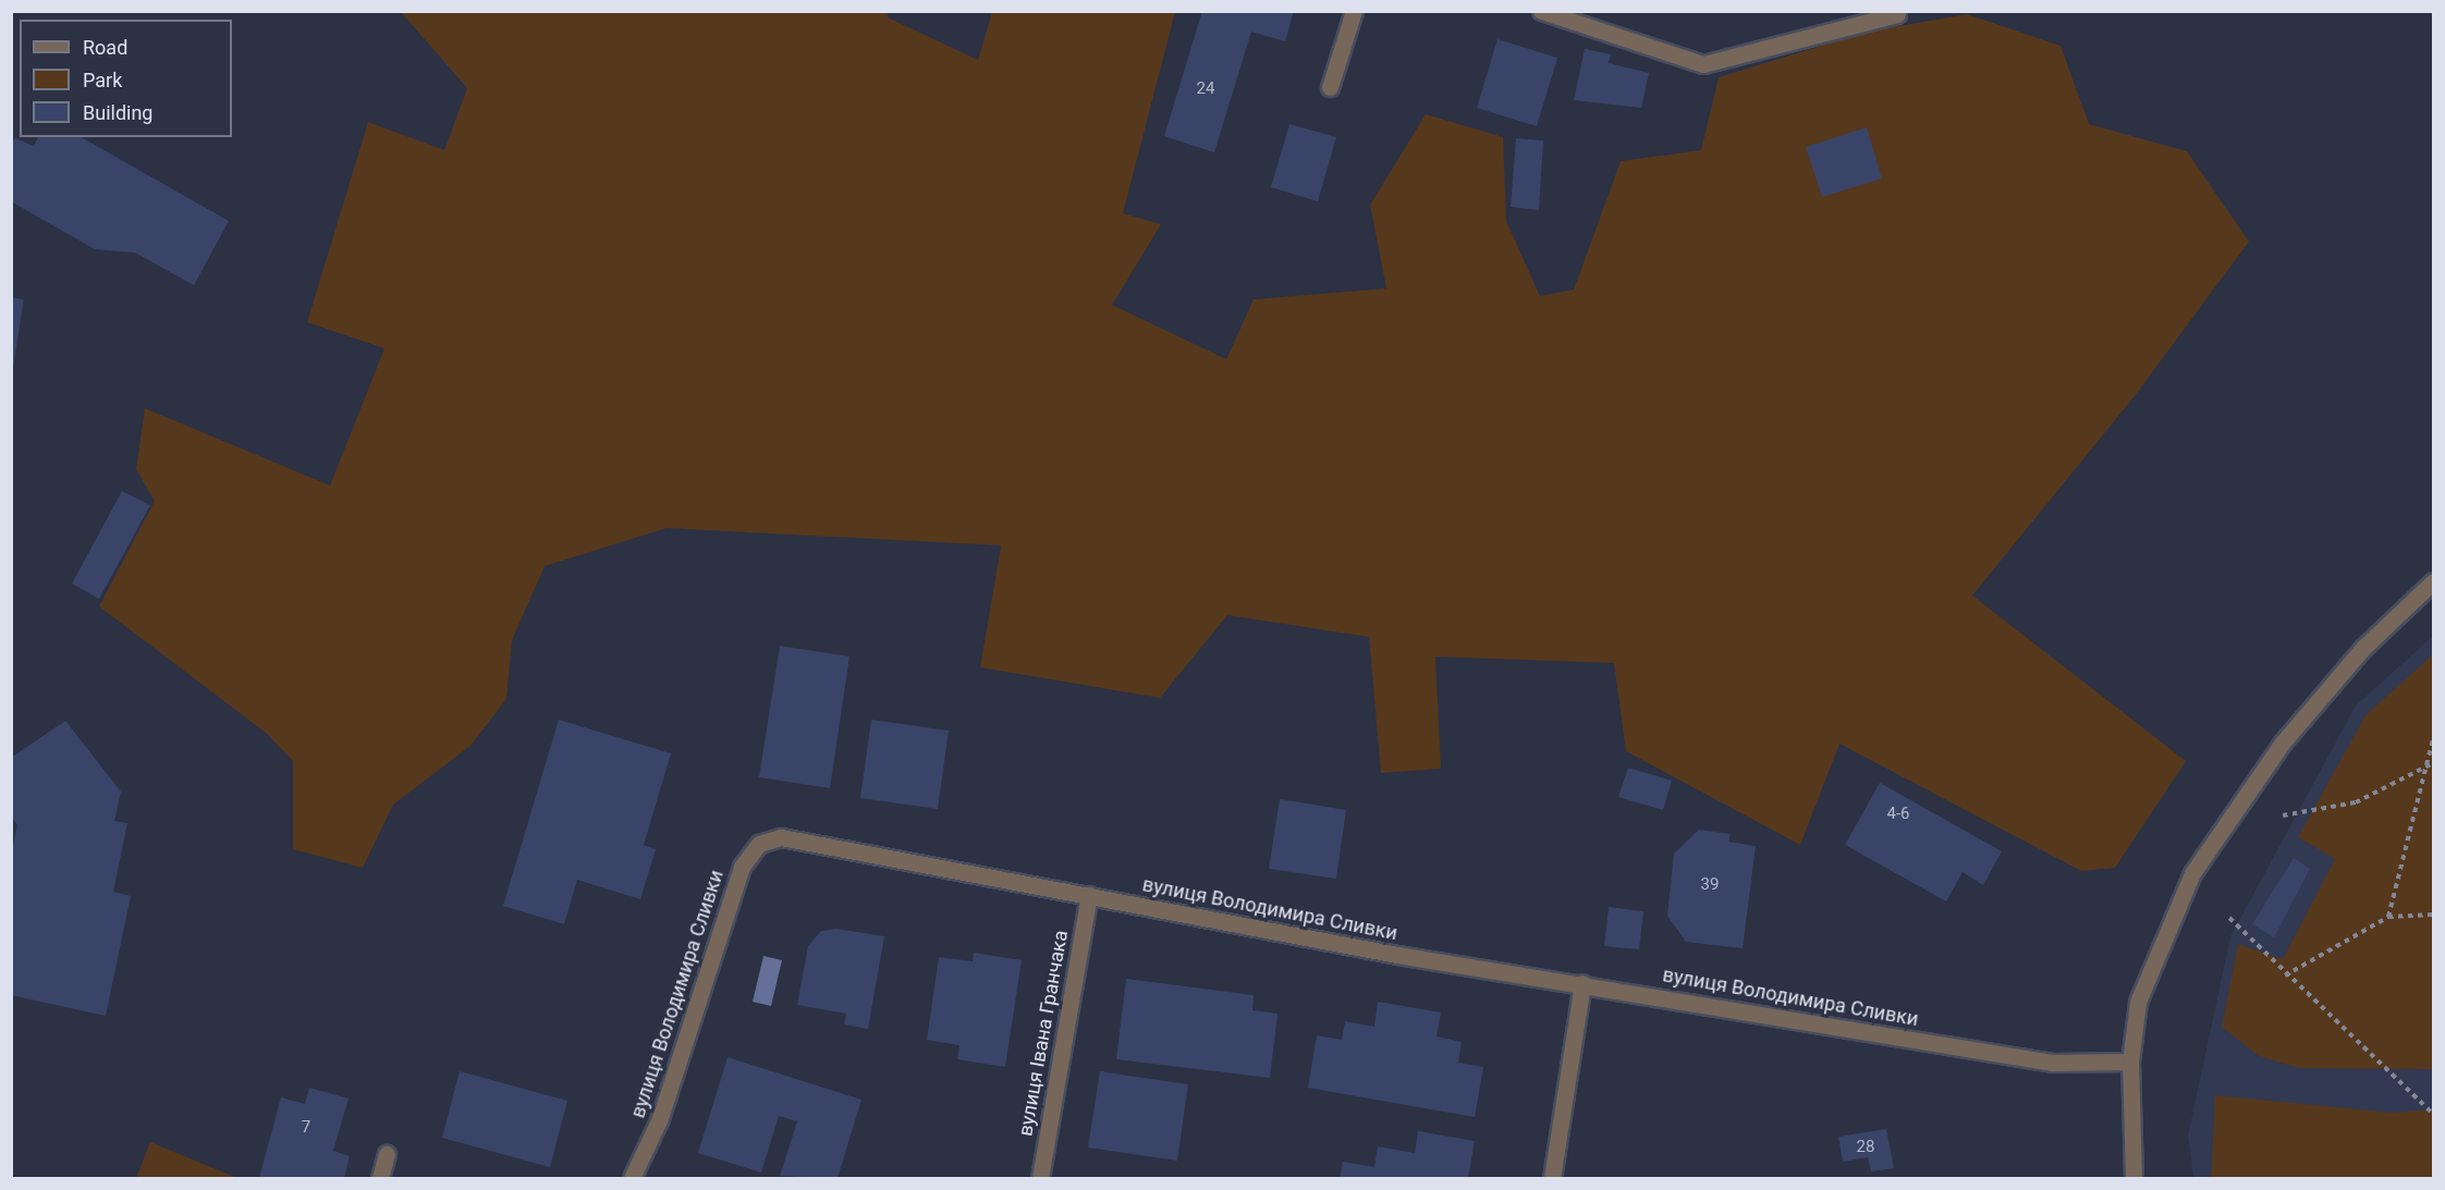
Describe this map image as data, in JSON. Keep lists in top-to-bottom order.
{
  "streets": {
    "street": ["вулиця Володимира Сливки", "вулиця Івана Гранчака"]
  },
  "crossings": [
    ["вулиця Володимира Сливки", "вулиця Івана Гранчака"]
  ],
  "house_numbers": [
    "24",
    "4-6",
    "39",
    "7",
    "28"
  ],
  "legend": ["Road", "Park", "Building"]
}
